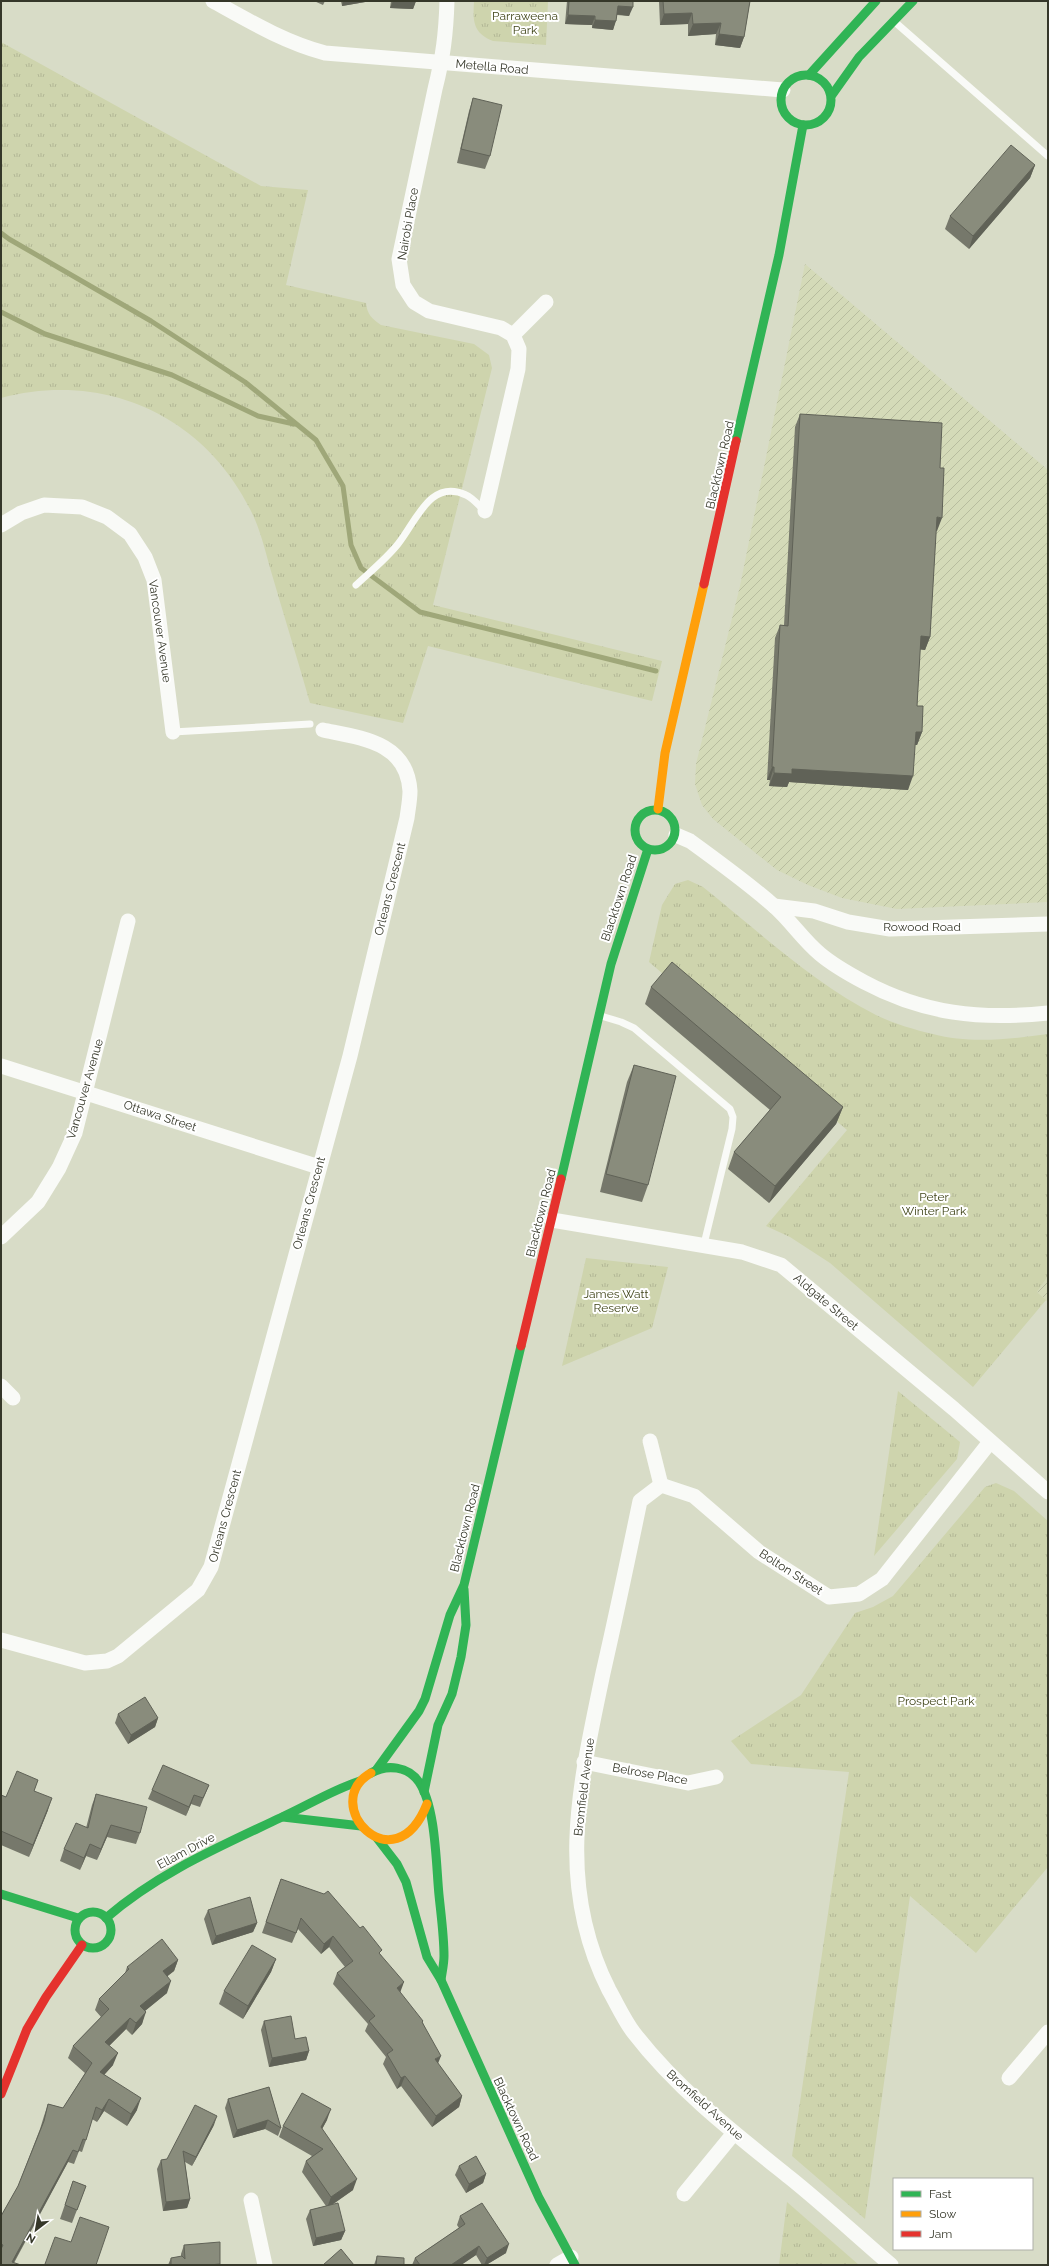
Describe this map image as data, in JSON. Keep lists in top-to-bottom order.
{
  "streets": {
    "main road": ["Blacktown Road", "Ellam Drive"],
    "street": [
      "Metella Road",
      "Nairobi Place",
      "Vancouver Avenue",
      "Orleans Crescent",
      "Rowood Road",
      "Ottawa Street",
      "Aldgate Street",
      "Bolton Street",
      "Belrose Place",
      "Bromfield Avenue"
    ]
  },
  "crossings": [
    ["Metella Road", "Nairobi Place"],
    ["Metella Road", "Blacktown Road"],
    ["Blacktown Road", "Aldgate Street"],
    ["Blacktown Road", "Ellam Drive"],
    ["Vancouver Avenue", "Ottawa Street"],
    ["Orleans Crescent", "Ottawa Street"],
    ["Aldgate Street", "Bolton Street"],
    ["Bolton Street", "Bromfield Avenue"],
    ["Belrose Place", "Bromfield Avenue"]
  ],
  "parks": [
    "Parraweena Park",
    "Peter Winter Park",
    "James Watt Reserve",
    "Prospect Park"
  ],
  "legend": ["Fast", "Slow", "Jam"],
  "north": "bottom left"
}
